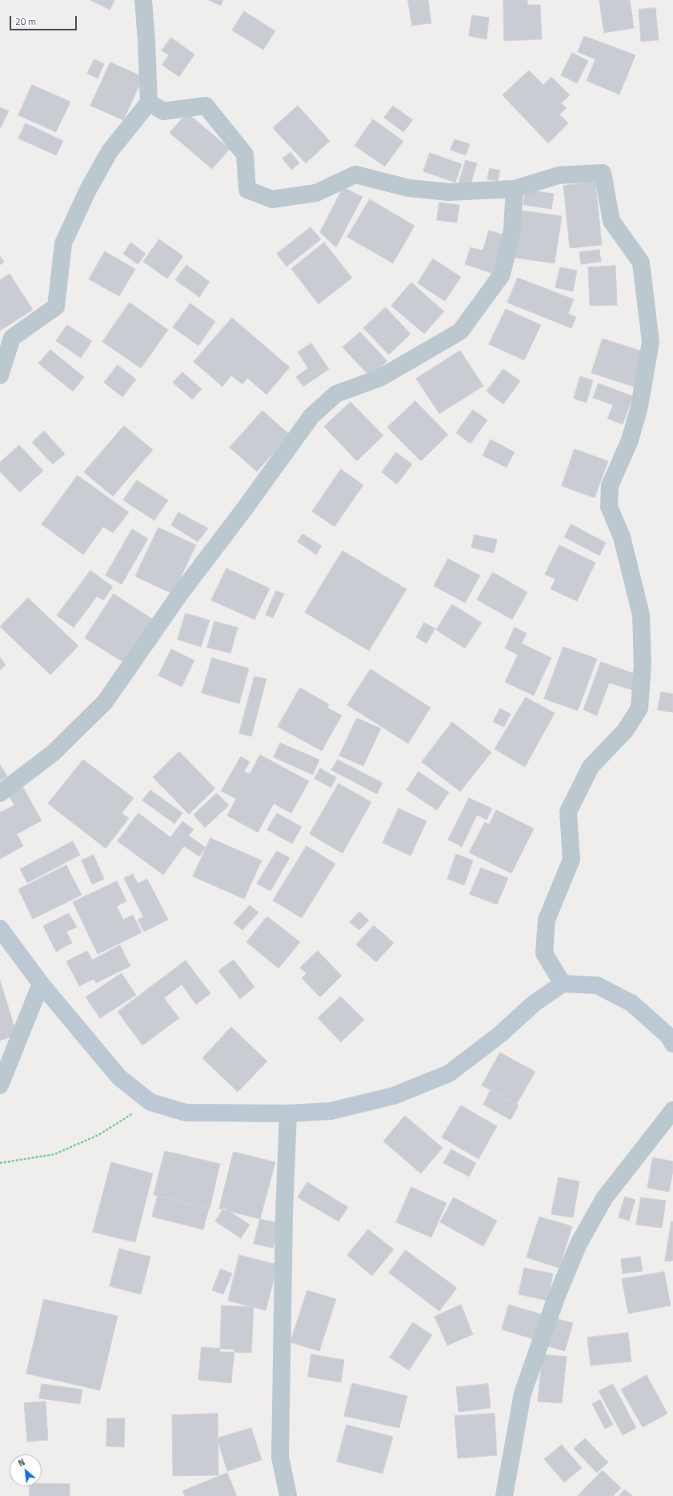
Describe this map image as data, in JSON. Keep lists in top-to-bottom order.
{
  "scale_bar": "20 m",
  "north": "top left"
}
